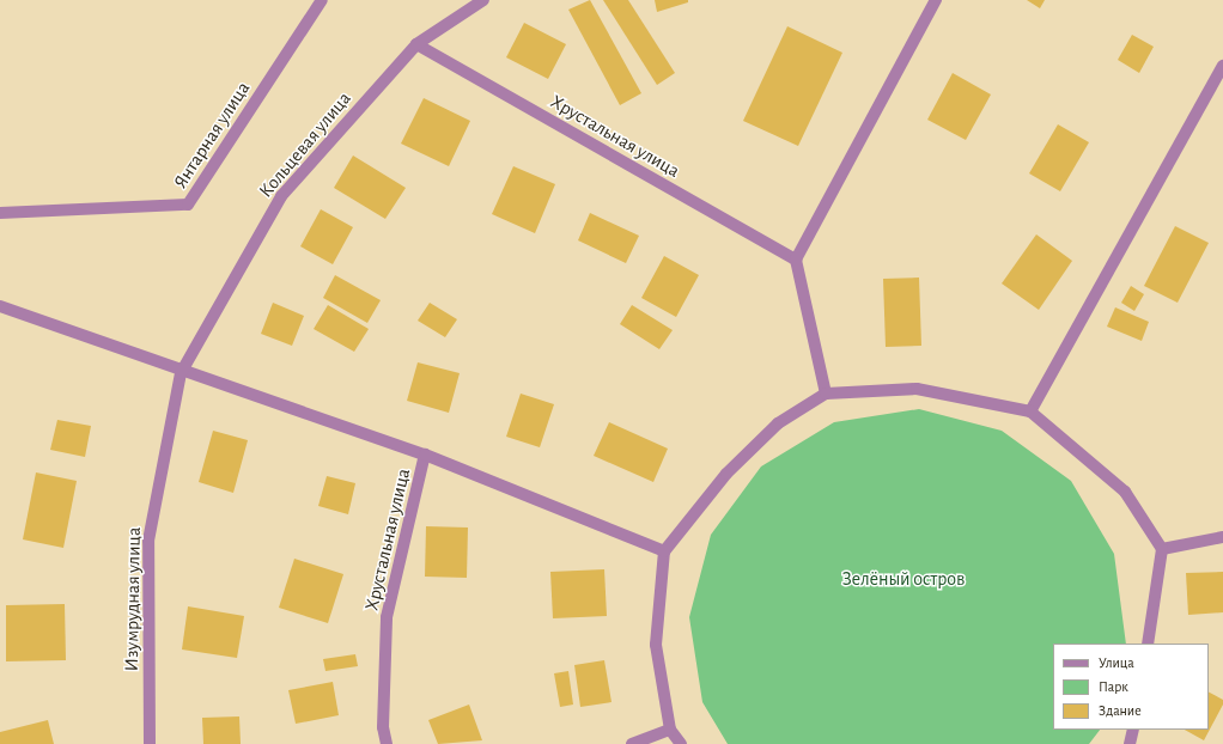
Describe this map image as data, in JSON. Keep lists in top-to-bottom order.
{
  "streets": {
    "street": [
      "Янтарная улица",
      "Хрустальная улица",
      "Кольцевая улица",
      "Изумрудная улица"
    ]
  },
  "crossings": [
    ["Хрустальная улица", "Кольцевая улица"],
    ["Кольцевая улица", "Изумрудная улица"]
  ],
  "parks": ["Зелёный остров"],
  "legend": ["Улица", "Парк", "Здание"]
}
